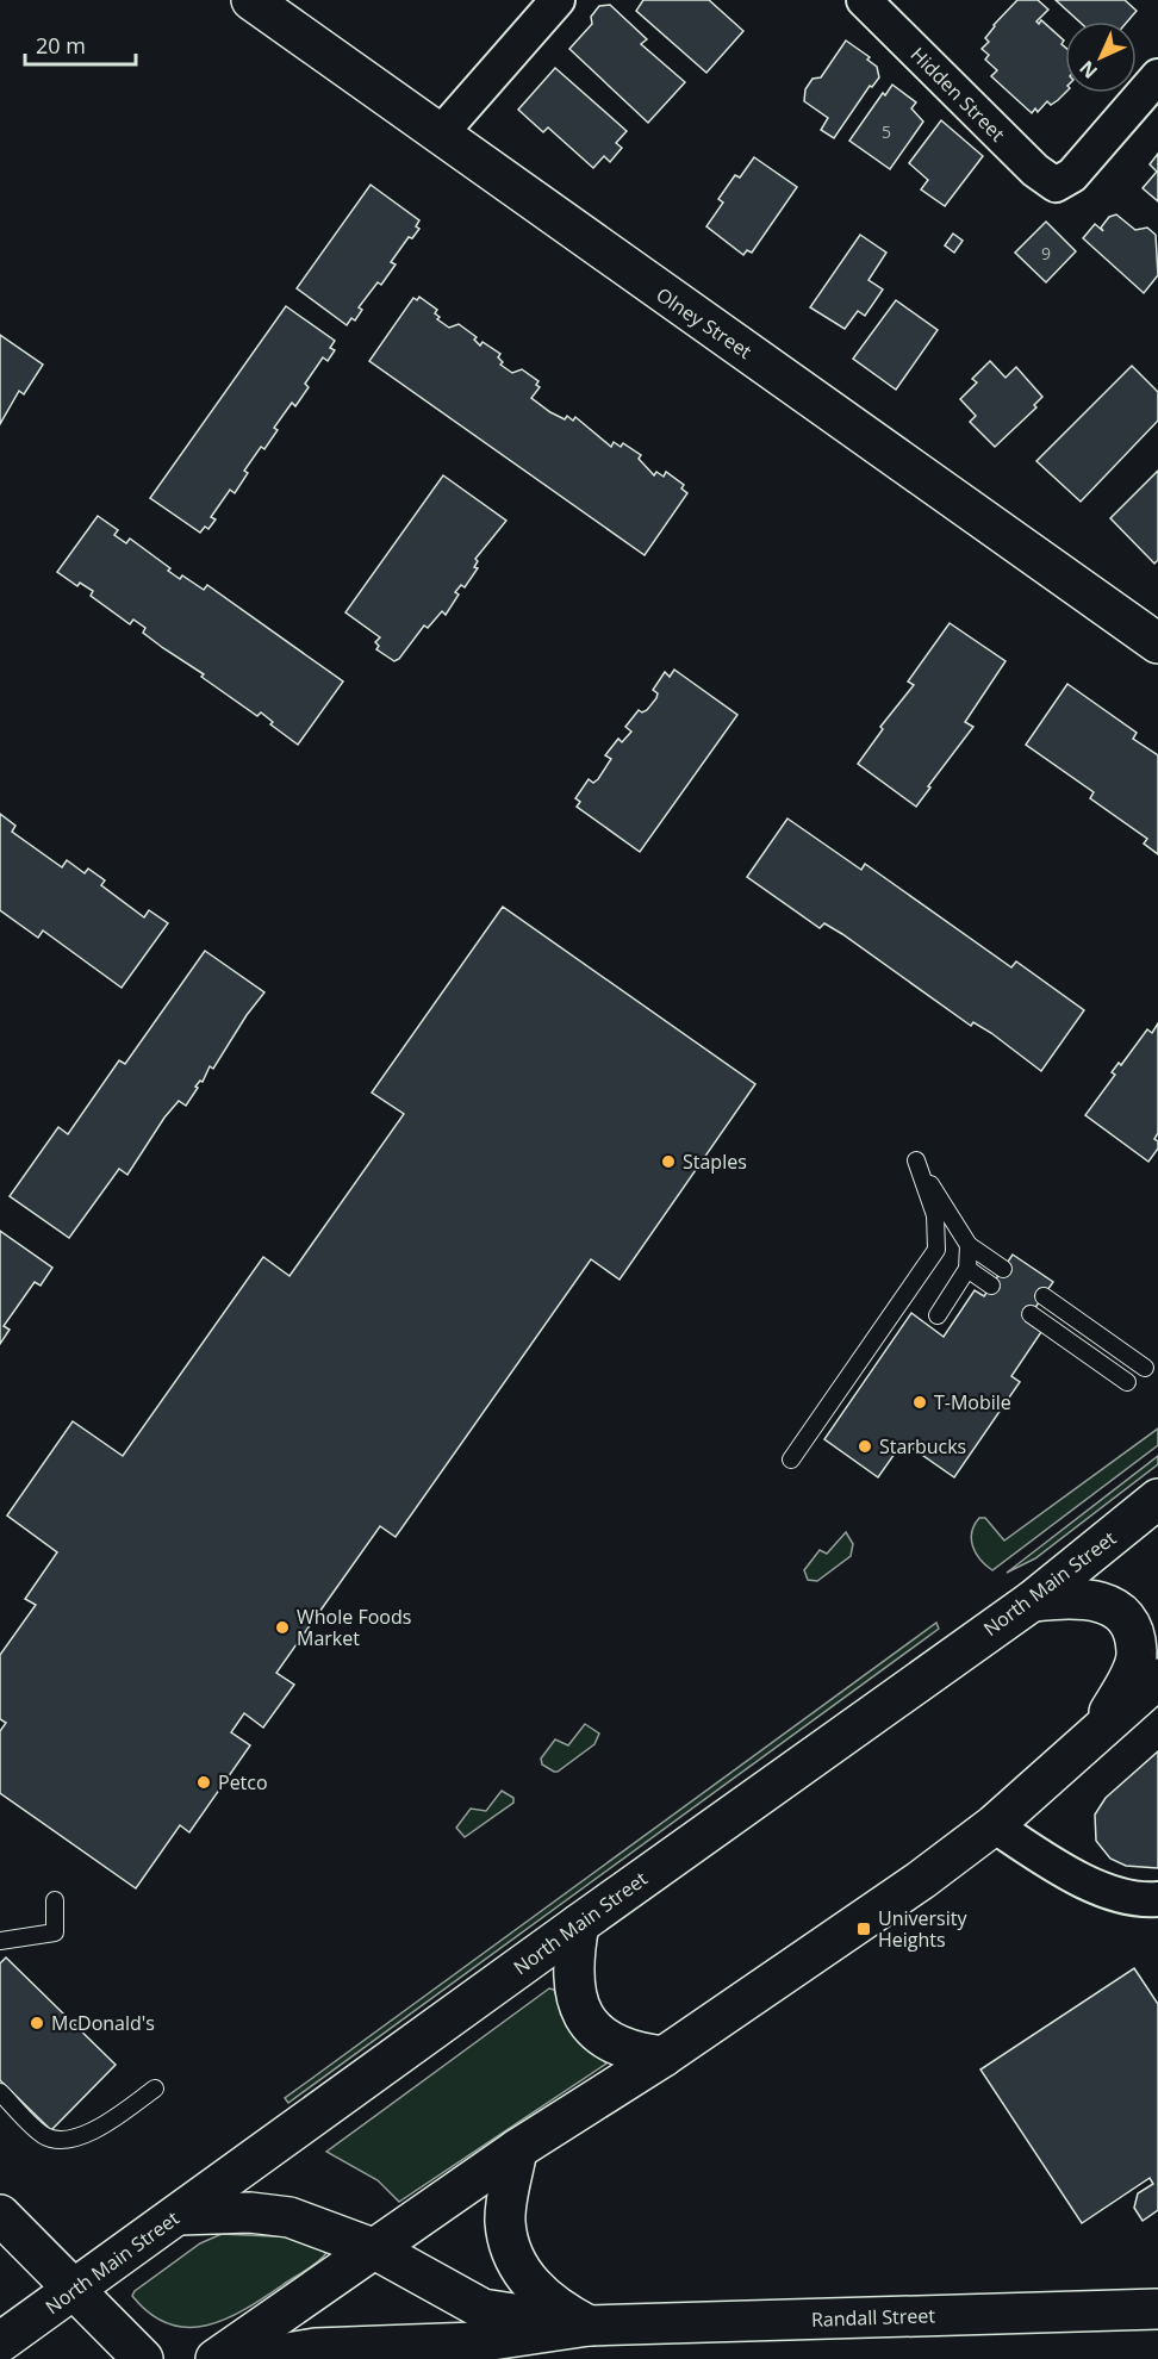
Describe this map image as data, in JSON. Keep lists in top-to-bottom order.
{
  "streets": {
    "main road": ["Olney Street", "North Main Street", "Randall Street"],
    "street": ["Hidden Street"]
  },
  "crossings": [
    ["North Main Street", "Randall Street"]
  ],
  "places": {
    "other": [
      "Staples",
      "T-Mobile",
      "Starbucks",
      "Whole Foods Market",
      "Petco",
      "McDonald's"
    ],
    "transit": ["University Heights"]
  },
  "house_numbers": ["5", "9"],
  "scale_bar": "20 m",
  "north": "bottom left"
}
